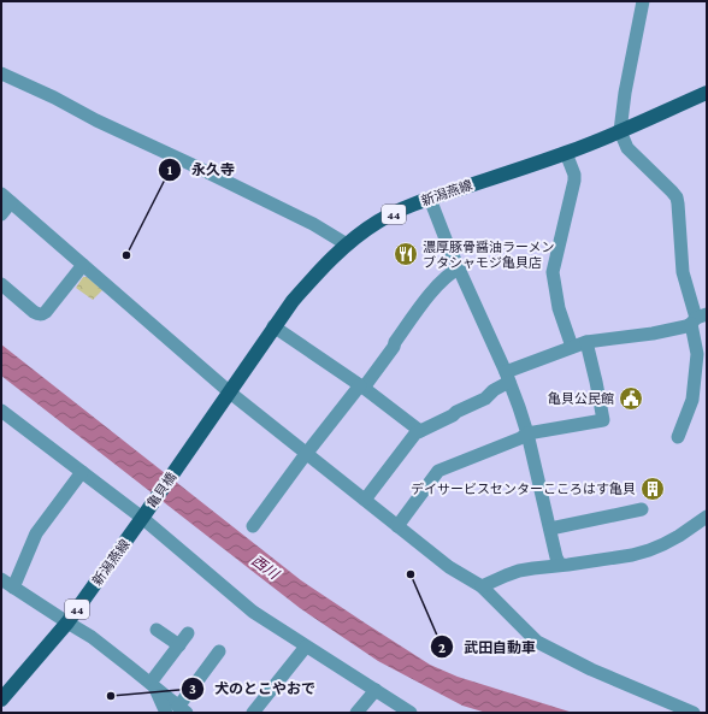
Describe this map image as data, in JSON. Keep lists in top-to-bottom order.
{
  "streets": {
    "main road": ["新潟燕線", "44", "亀貝橋"]
  },
  "crossings": [
    ["新潟燕線", "亀貝橋"]
  ],
  "water": ["西川"],
  "places": {
    "restaurant": ["濃厚豚骨醤油ラーメン ブタシャモジ亀貝店"],
    "other": ["永久寺", "武田自動車", "犬のとこやおで"],
    "public building": ["亀貝公民館"],
    "building": ["デイサービスセンターこころはす亀貝"]
  }
}
